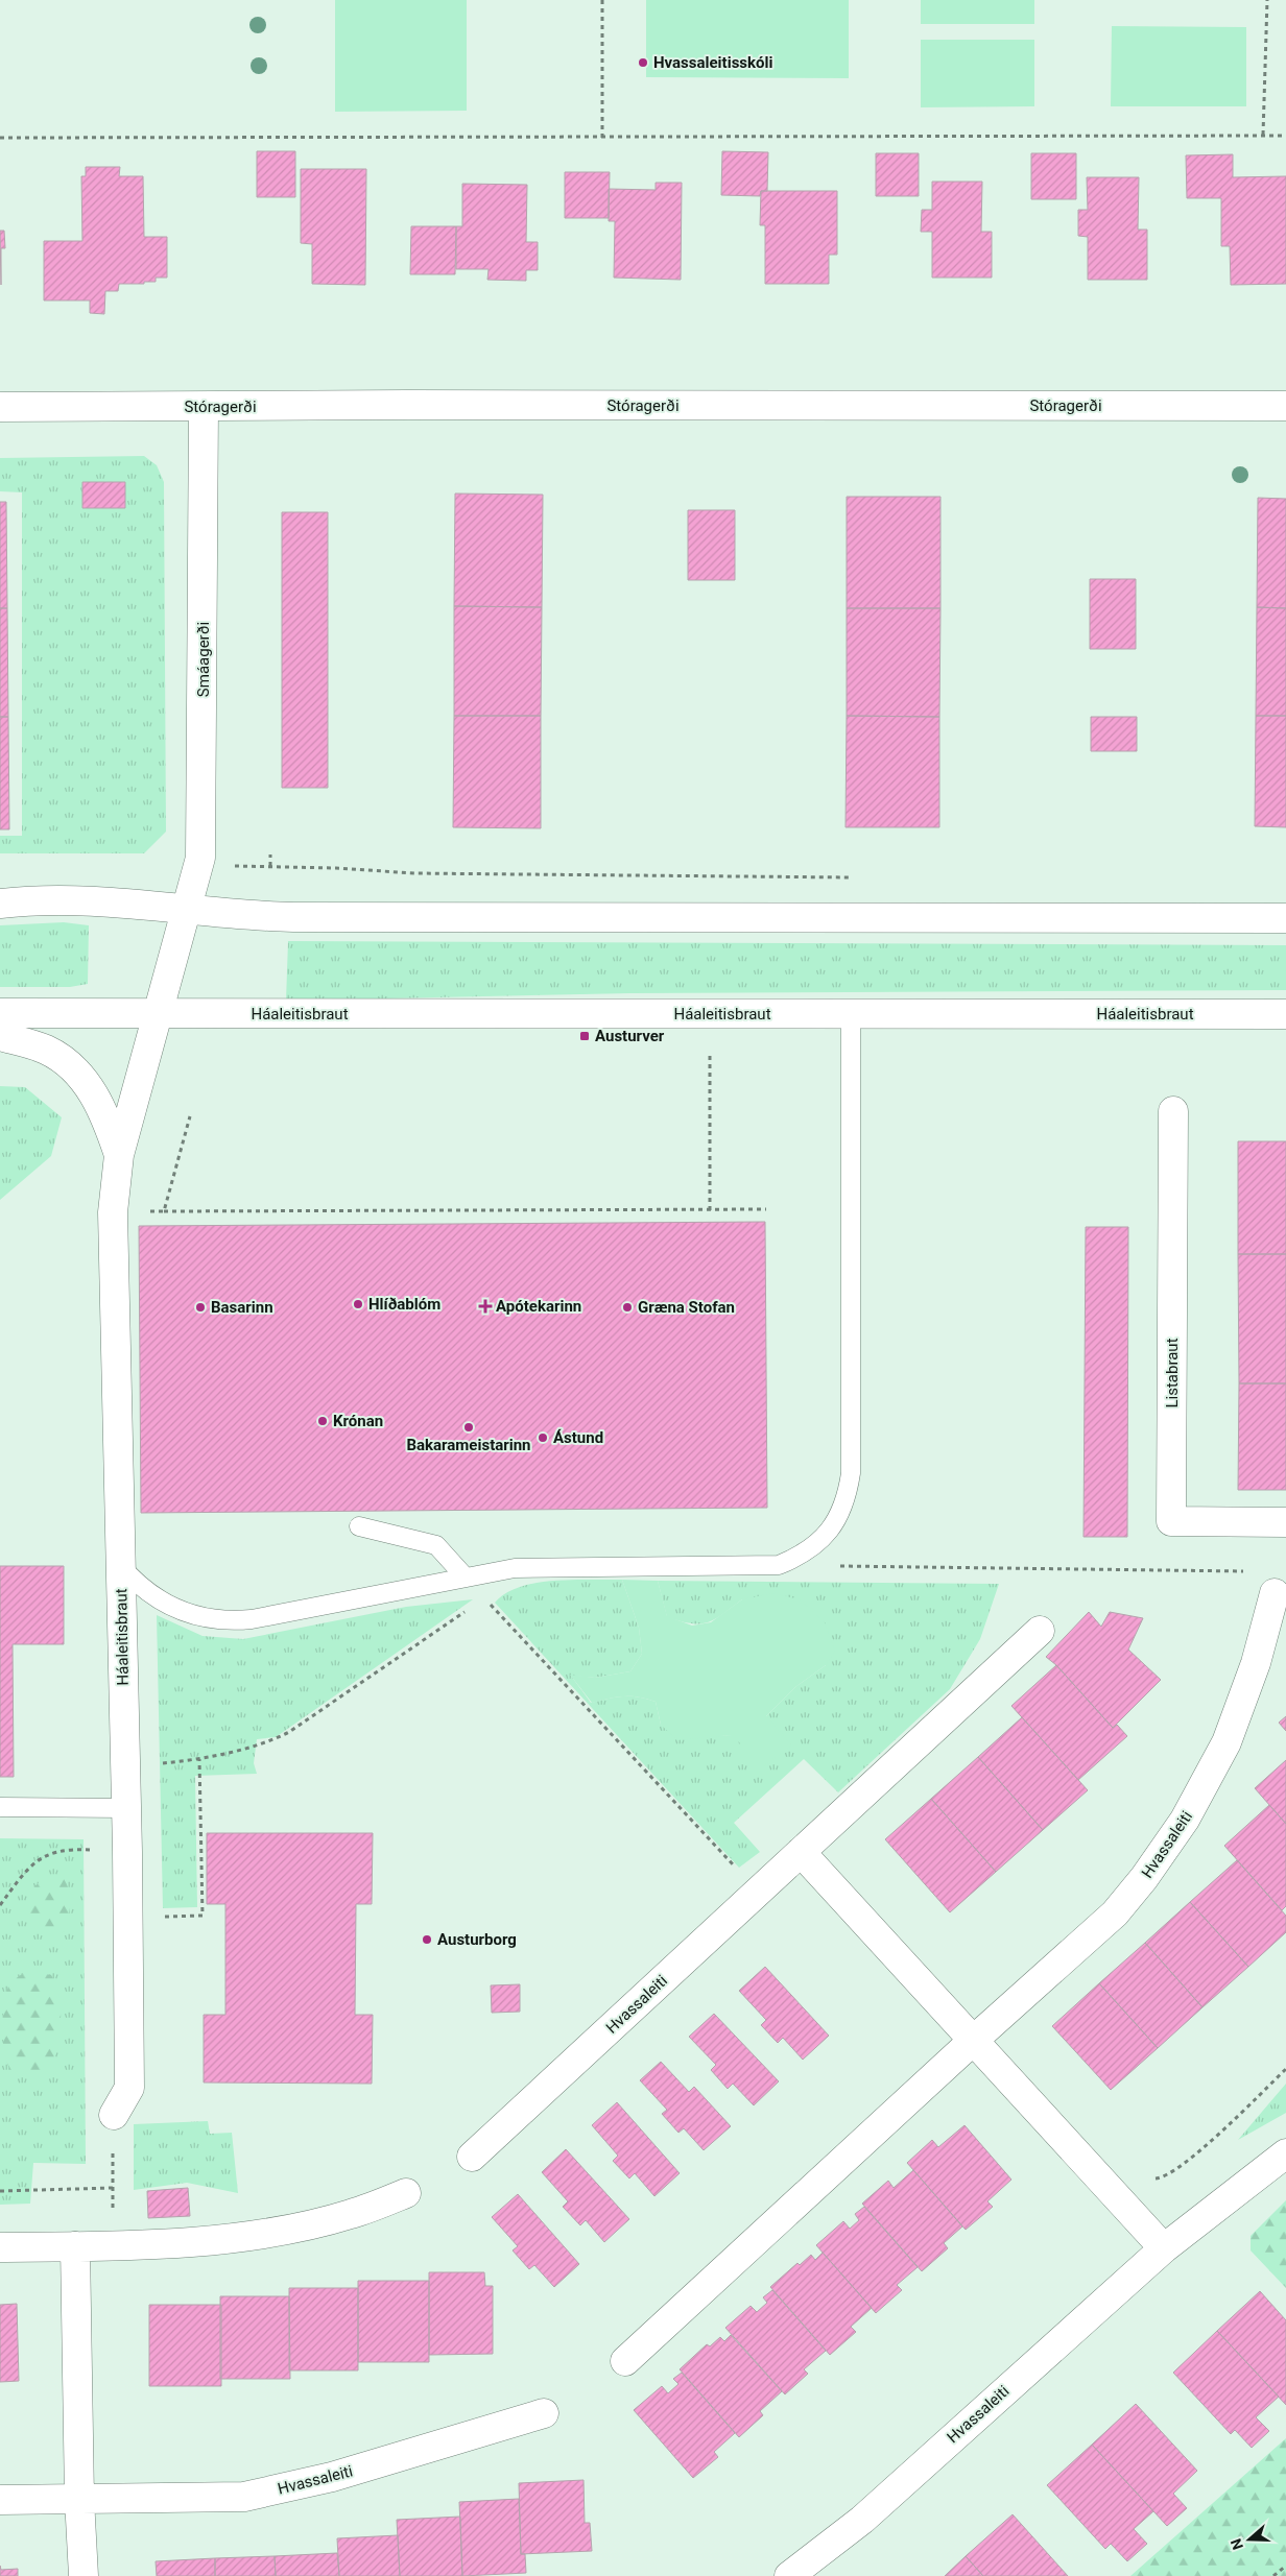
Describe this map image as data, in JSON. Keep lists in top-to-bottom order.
{
  "streets": {
    "street": [
      "Stóragerði",
      "Smáagerði",
      "Háaleitisbraut",
      "Listabraut",
      "Hvassaleiti"
    ]
  },
  "crossings": [
    ["Stóragerði", "Smáagerði"],
    ["Smáagerði", "Háaleitisbraut"]
  ],
  "places": {
    "other": [
      "Hvassaleitisskóli",
      "Hlíðablóm",
      "Basarinn",
      "Græna Stofan",
      "Krónan",
      "Bakarameistarinn",
      "Ástund",
      "Austurborg"
    ],
    "transit": ["Austurver"],
    "health": ["Apótekarinn"]
  },
  "north": "left"
}
